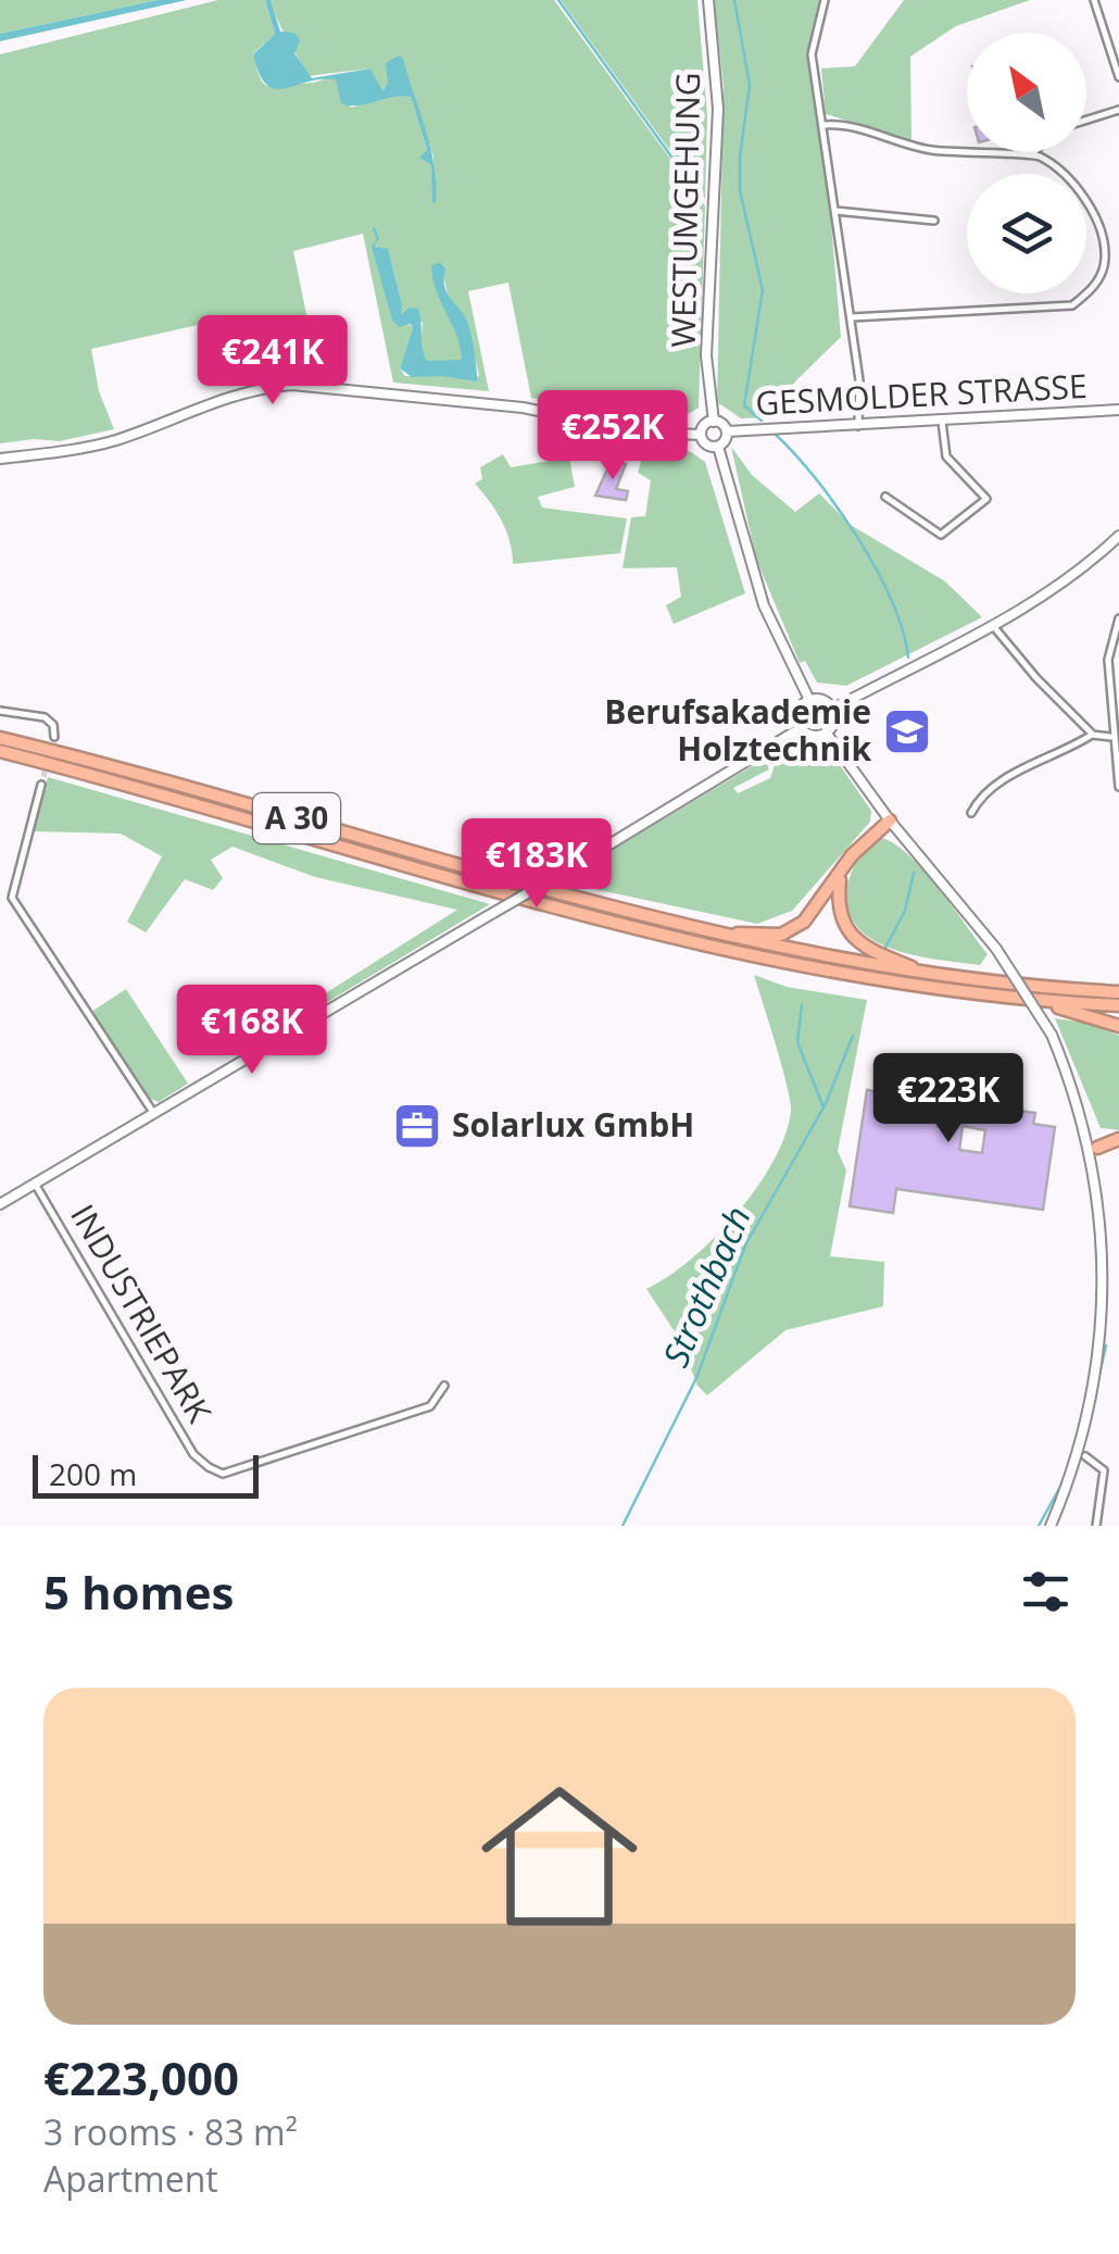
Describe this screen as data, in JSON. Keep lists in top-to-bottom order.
{
  "streets": {
    "highway": ["A 30"],
    "main road": ["WESTUMGEHUNG", "GESMOLDER STRASSE"],
    "street": ["INDUSTRIEPARK"]
  },
  "crossings": [
    ["WESTUMGEHUNG", "GESMOLDER STRASSE"]
  ],
  "water": ["Strothbach"],
  "places": {
    "school or university": ["Berufsakademie Holztechnik"],
    "office": ["Solarlux GmbH"]
  },
  "scale_bar": "200 m",
  "north": "top left",
  "page": {
    "price": [
      "€241K",
      "€252K",
      "€183K",
      "€168K",
      "€223K"
    ],
    "scale": "200 m",
    "heading": "5 homes",
    "list": [
      {
        "name": "€223,000",
        "note": "3 rooms · 83 m² · Apartment"
      }
    ]
  }
}
